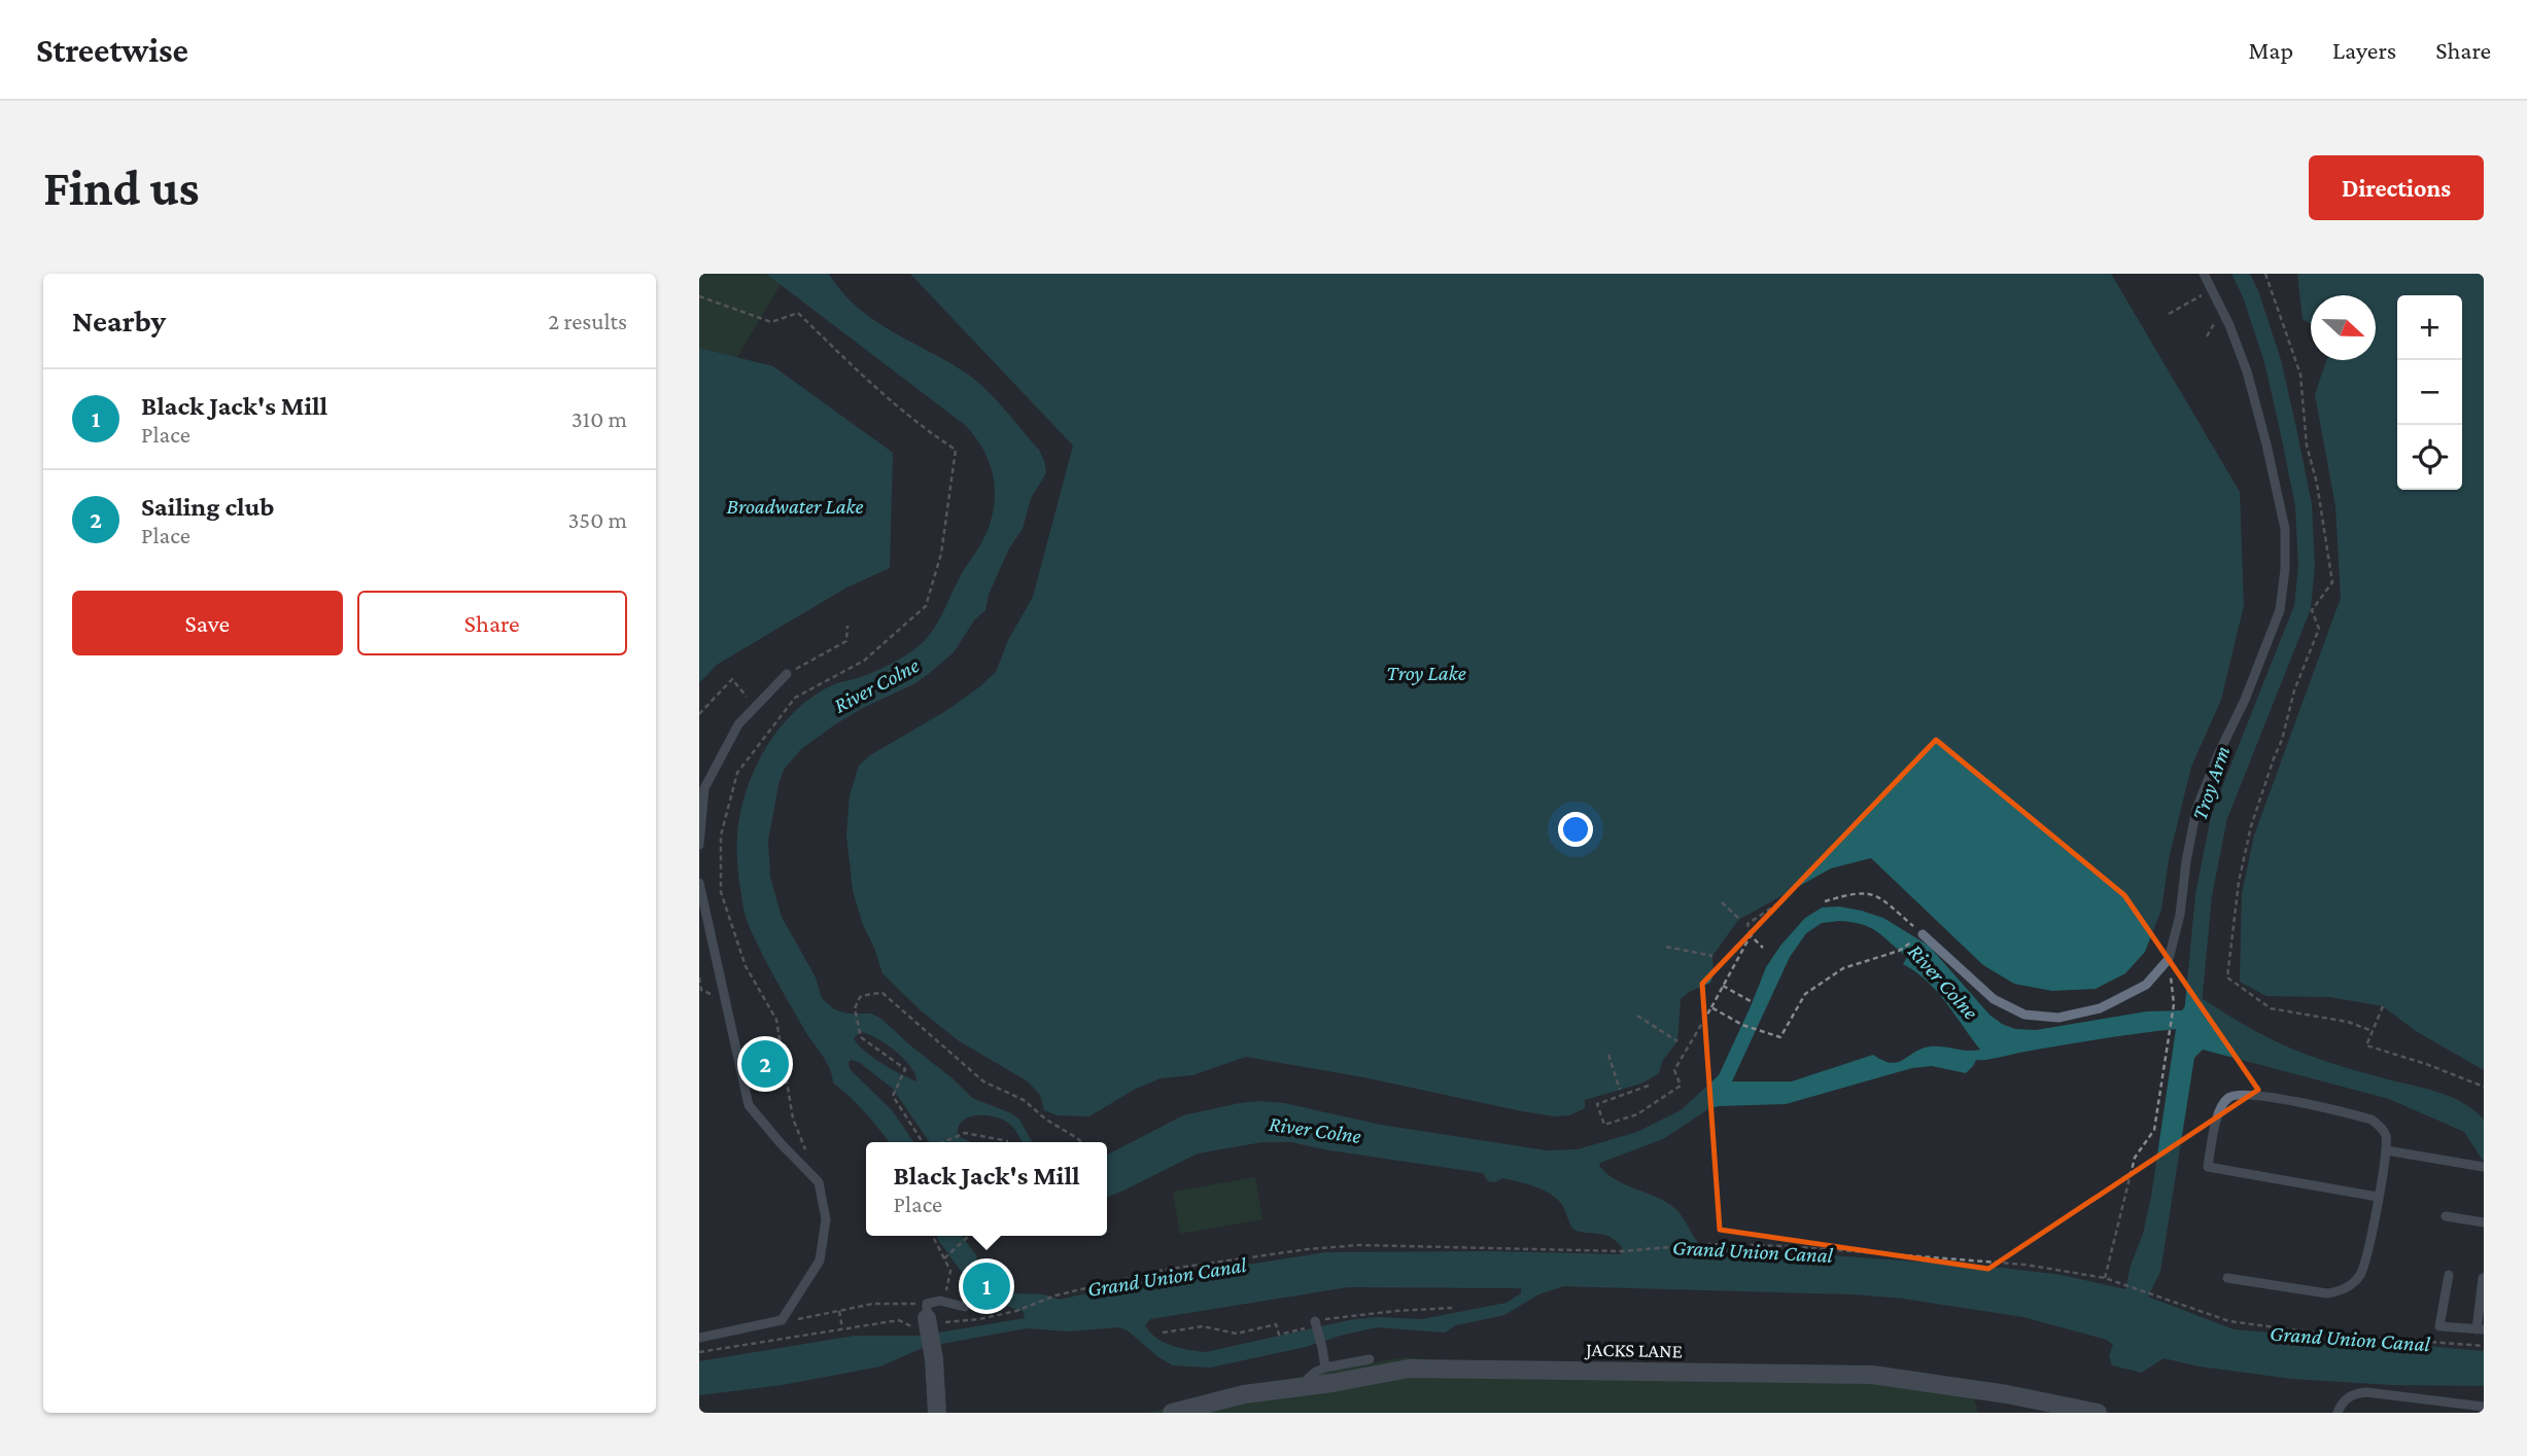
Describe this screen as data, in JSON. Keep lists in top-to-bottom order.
{
  "streets": {
    "street": ["JACKS LANE"]
  },
  "water": [
    "Broadwater Lake",
    "Troy Lake",
    "River Colne",
    "Troy Arm",
    "Grand Union Canal"
  ],
  "north": "right",
  "page": {
    "header": "Streetwise",
    "nav": ["Map", "Layers", "Share"],
    "buttons": [
      "Directions",
      ["Save", "Share"]
    ],
    "title": "Find us",
    "heading": ["Nearby", "2 results"],
    "map_buttons": ["+", "−"],
    "list": [
      {
        "mark": "1",
        "name": "Black Jack's Mill",
        "note": "Place",
        "value": "310 m"
      },
      {
        "mark": "2",
        "name": "Sailing club",
        "note": "Place",
        "value": "350 m"
      }
    ],
    "pins": ["2", "1"],
    "popup": ["Black Jack's Mill", "Place"]
  }
}
